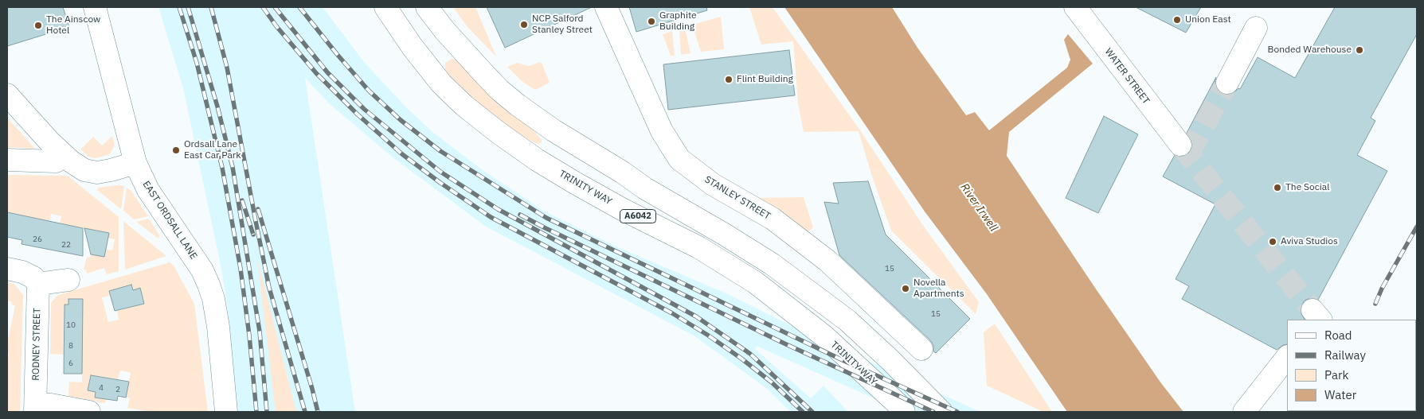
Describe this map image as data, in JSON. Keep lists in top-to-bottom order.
{
  "streets": {
    "main road": [
      "WATER STREET",
      "TRINITY WAY",
      "STANLEY STREET",
      "A6042",
      "EAST ORDSALL LANE",
      "RODNEY STREET"
    ]
  },
  "water": ["River Irwell"],
  "places": [
    "Union East",
    "Graphite Building",
    "NCP Salford Stanley Street",
    "The Ainscow Hotel",
    "Bonded Warehouse",
    "Flint Building",
    "Ordsall Lane East Car Park",
    "The Social",
    "Aviva Studios",
    "Novella Apartments"
  ],
  "house_numbers": [
    "26",
    "22",
    "15",
    "15",
    "10",
    "8",
    "6",
    "4",
    "2"
  ],
  "legend": [
    "Road",
    "Railway",
    "Park",
    "Water"
  ]
}
